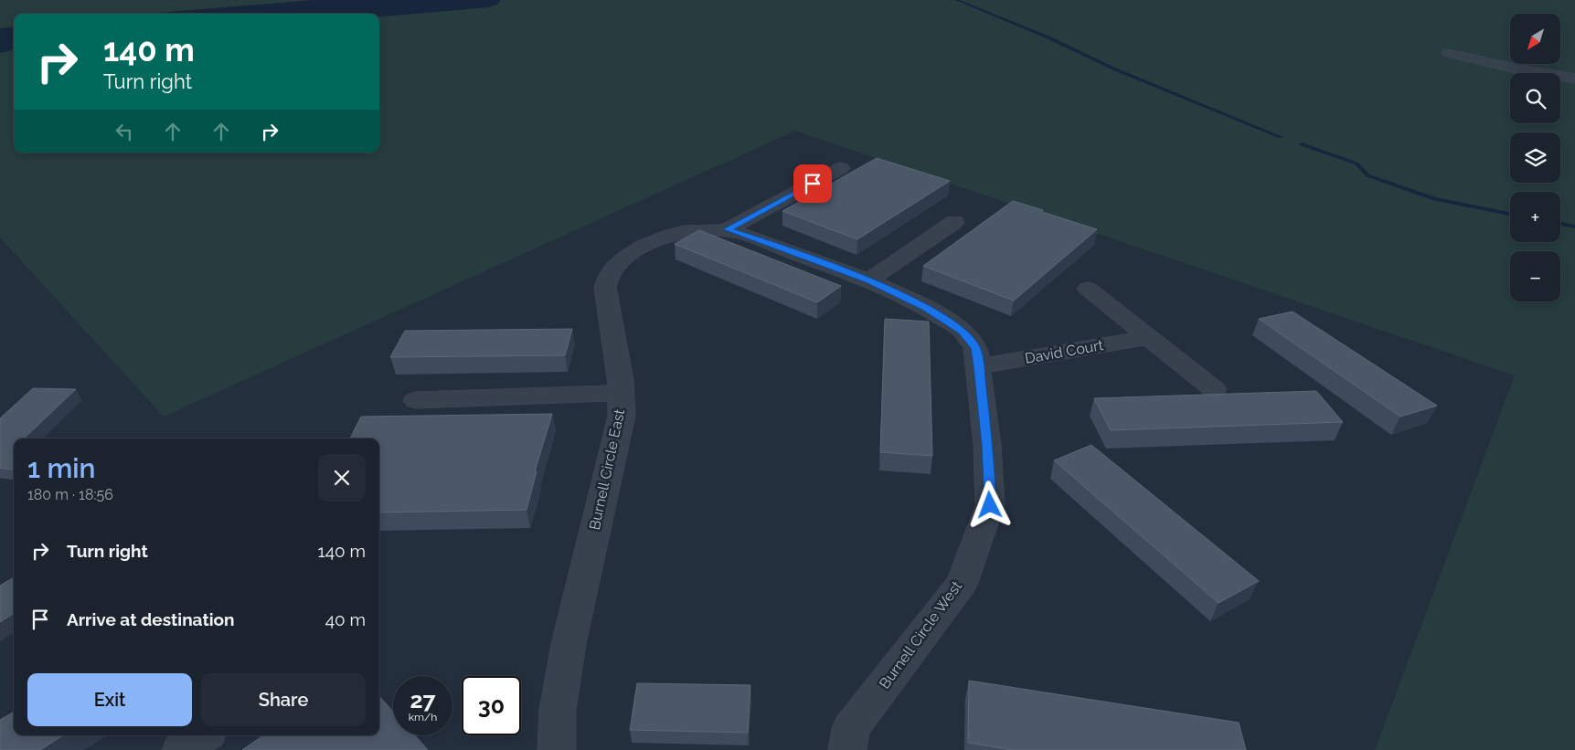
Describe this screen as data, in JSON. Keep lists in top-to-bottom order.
{
  "streets": {
    "street": ["David Court", "Burnell Circle East", "Burnell Circle West"]
  },
  "crossings": [
    ["David Court", "Burnell Circle West"],
    ["Burnell Circle East", "Burnell Circle West"]
  ],
  "north": "bottom left",
  "page": {
    "map_buttons": ["+", "−"],
    "turn": ["140 m", "Turn right"],
    "heading": ["1 min", "180 m · 18:56"],
    "list": [
      {
        "name": "Turn right",
        "value": "140 m"
      },
      {
        "name": "Arrive at destination",
        "value": "40 m"
      }
    ],
    "buttons": ["Exit", "Share"],
    "speed": "27 km/h",
    "limit": "30"
  }
}
